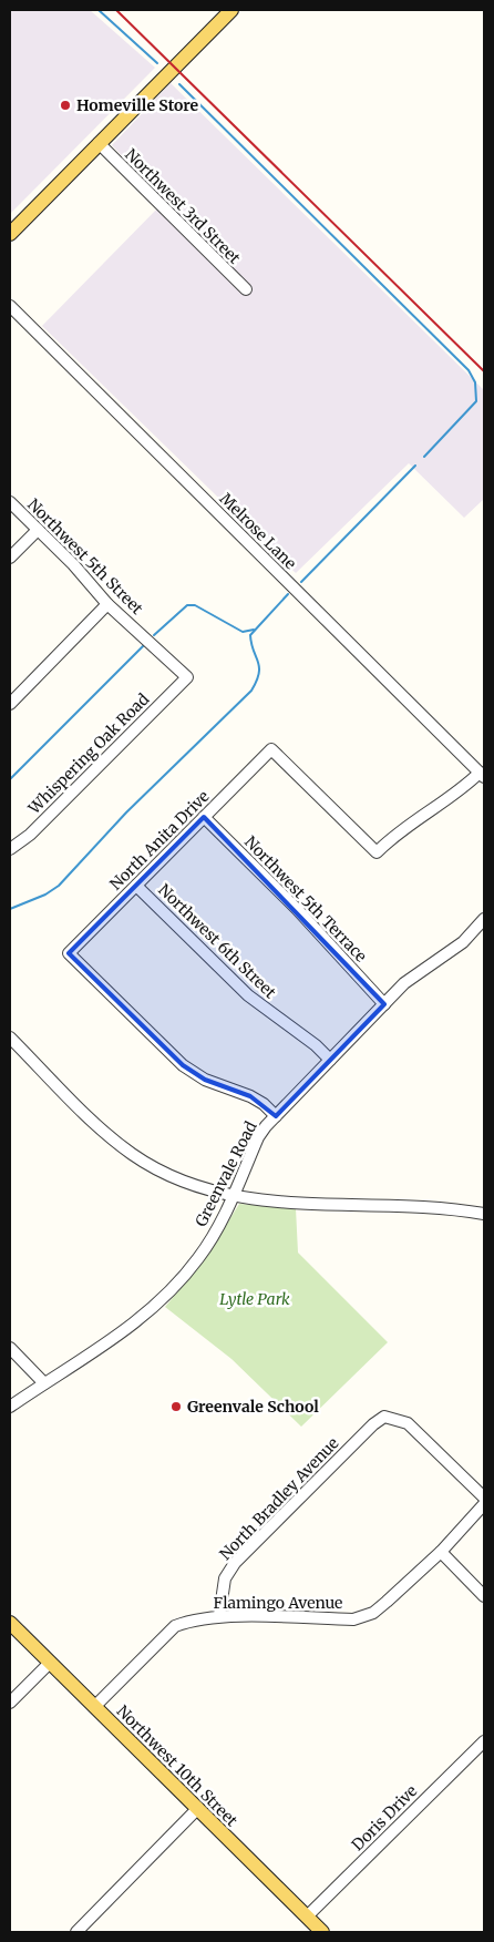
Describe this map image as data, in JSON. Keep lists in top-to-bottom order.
{
  "streets": {
    "main road": ["Northwest 10th Street"],
    "street": [
      "Northwest 3rd Street",
      "Melrose Lane",
      "Northwest 5th Street",
      "Whispering Oak Road",
      "North Anita Drive",
      "Northwest 5th Terrace",
      "Northwest 6th Street",
      "Greenvale Road",
      "North Bradley Avenue",
      "Flamingo Avenue",
      "Doris Drive"
    ]
  },
  "crossings": [
    ["Melrose Lane", "North Anita Drive"],
    ["Northwest 5th Street", "Whispering Oak Road"],
    ["North Anita Drive", "Northwest 5th Terrace"],
    ["North Anita Drive", "Northwest 6th Street"],
    ["North Anita Drive", "Greenvale Road"],
    ["Northwest 5th Terrace", "Greenvale Road"],
    ["Northwest 6th Street", "Greenvale Road"],
    ["North Bradley Avenue", "Flamingo Avenue"],
    ["Flamingo Avenue", "Northwest 10th Street"],
    ["Northwest 10th Street", "Doris Drive"]
  ],
  "parks": ["Lytle Park"],
  "places": ["Homeville Store", "Greenvale School"]
}
